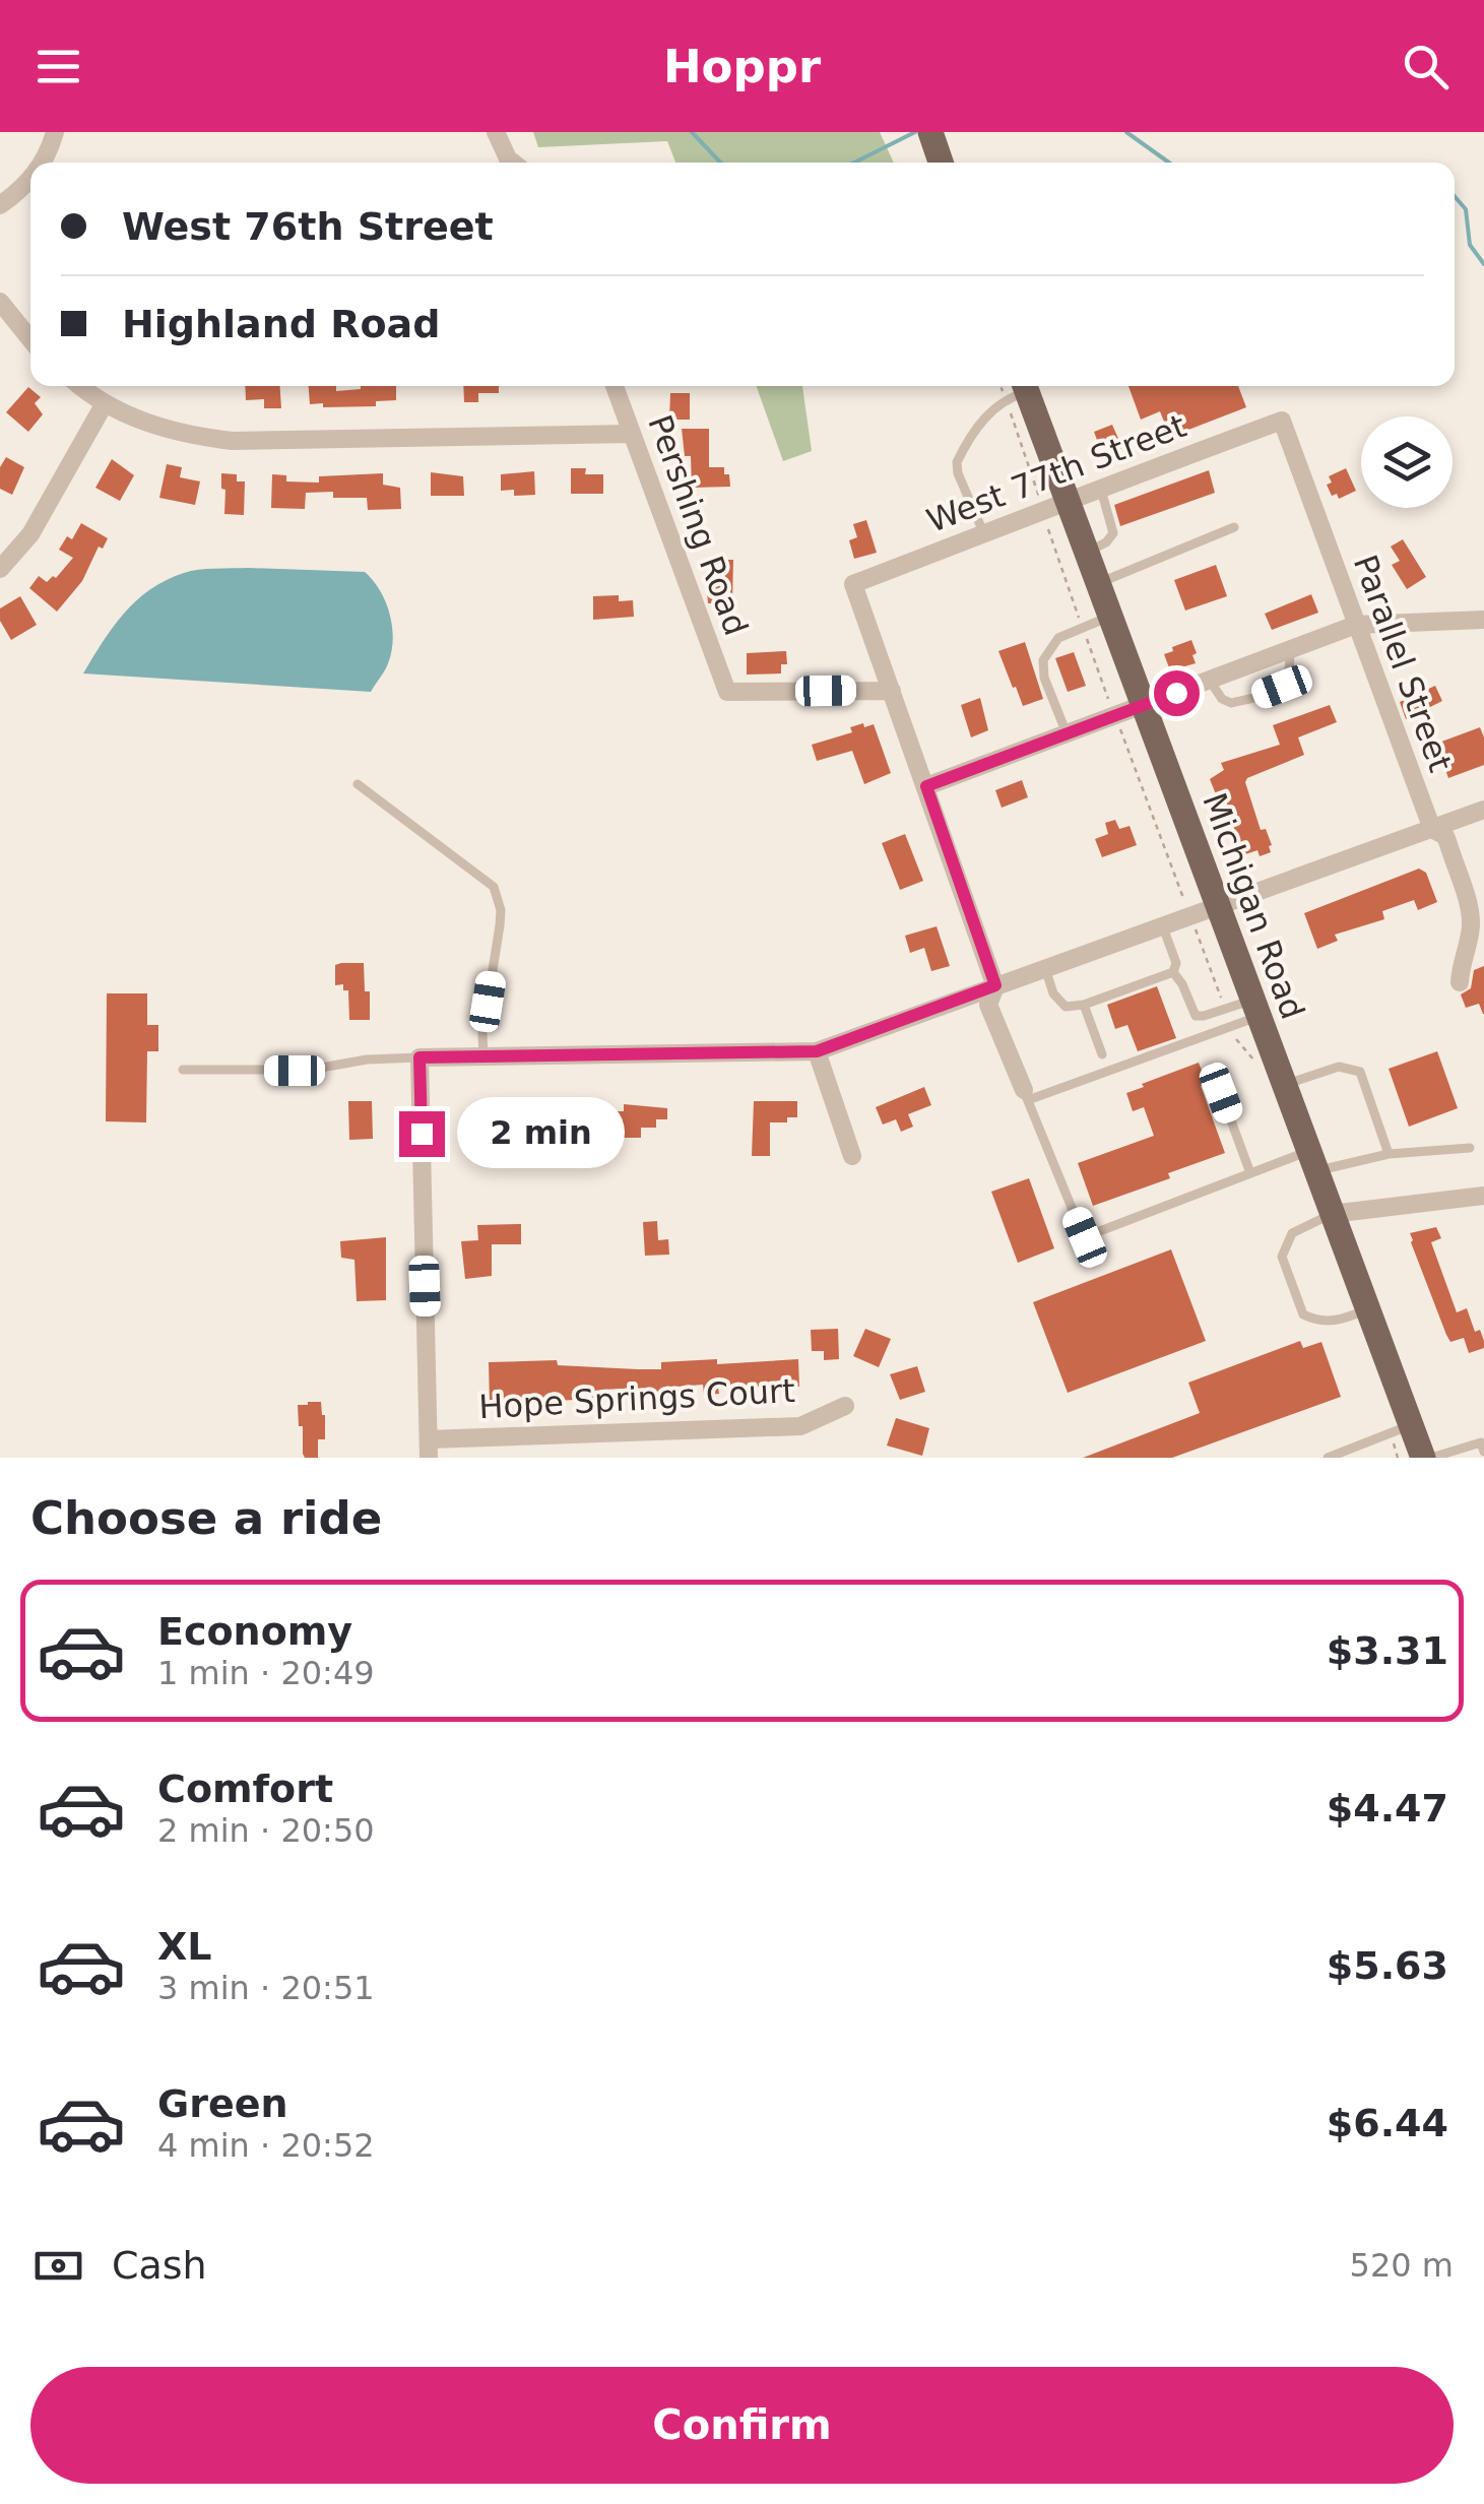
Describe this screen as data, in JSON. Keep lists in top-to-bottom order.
{
  "streets": {
    "main road": ["Michigan Road"],
    "street": [
      "West 77th Street",
      "Pershing Road",
      "Parallel Street",
      "Hope Springs Court"
    ]
  },
  "crossings": [
    ["West 77th Street", "Pershing Road"],
    ["West 77th Street", "Parallel Street"],
    ["West 77th Street", "Michigan Road"]
  ],
  "page": {
    "header": "Hoppr",
    "banner": ["West 76th Street", "Highland Road"],
    "bubble": "2 min",
    "heading": "Choose a ride",
    "list": [
      {
        "name": "Economy",
        "note": "1 min · 20:49",
        "value": "$3.31"
      },
      {
        "name": "Comfort",
        "note": "2 min · 20:50",
        "value": "$4.47"
      },
      {
        "name": "XL",
        "note": "3 min · 20:51",
        "value": "$5.63"
      },
      {
        "name": "Green",
        "note": "4 min · 20:52",
        "value": "$6.44"
      }
    ],
    "pay": ["Cash", "520 m"],
    "buttons": "Confirm"
  }
}
